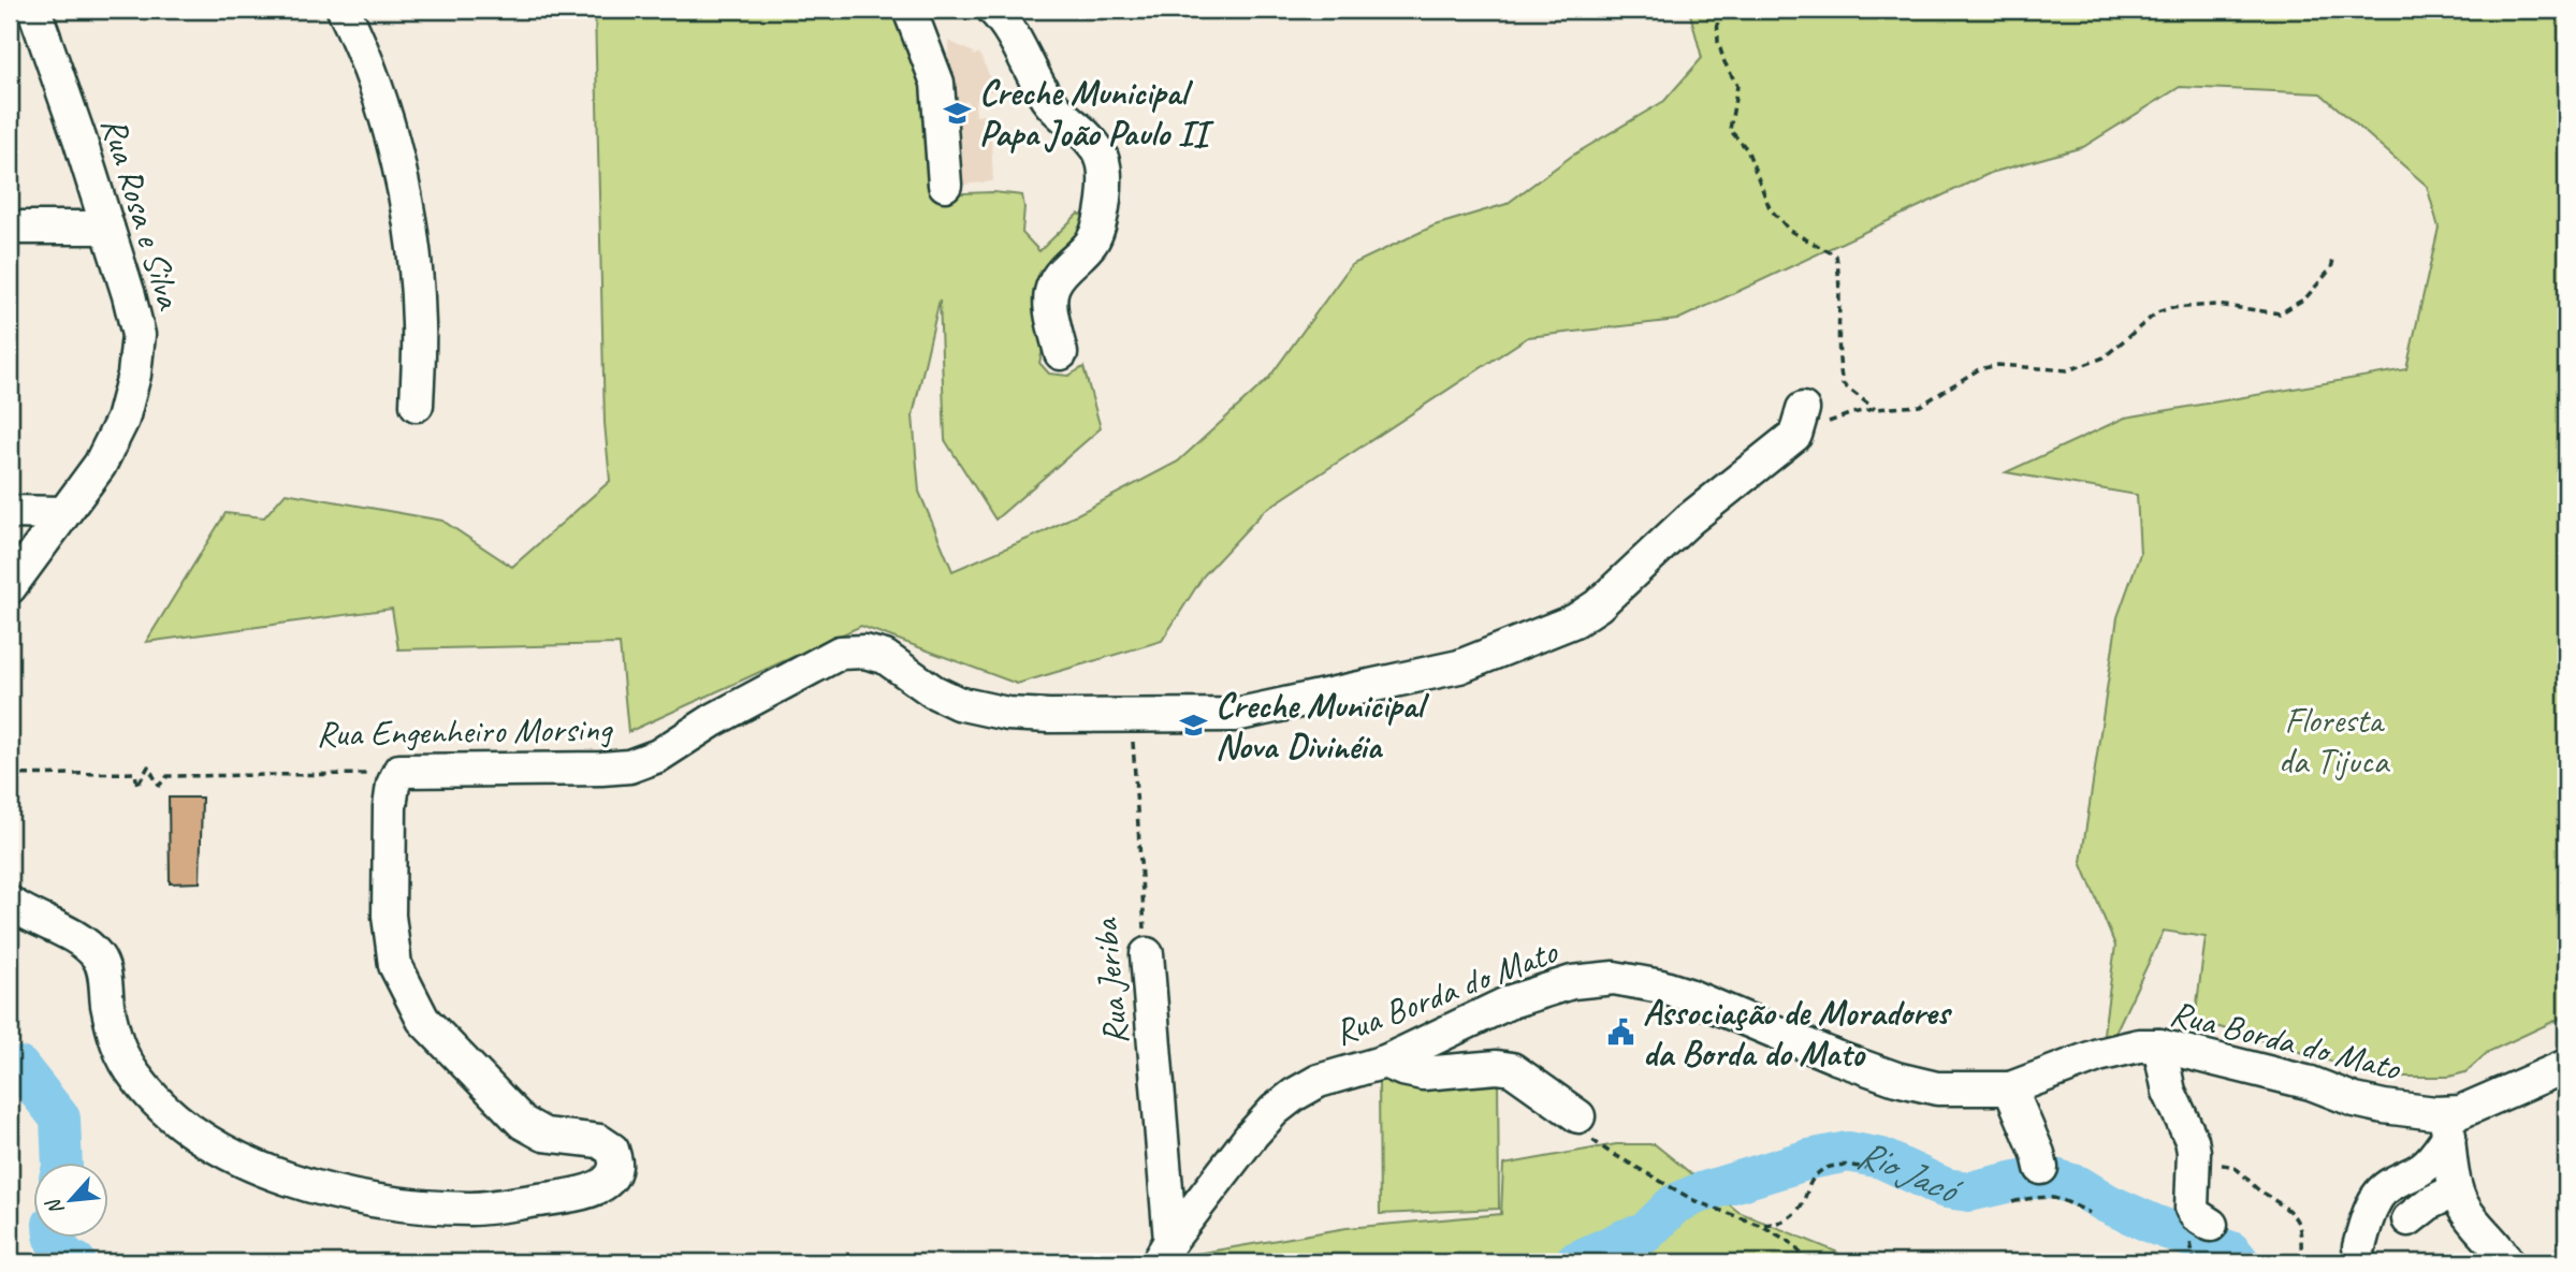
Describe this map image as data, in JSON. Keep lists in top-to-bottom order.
{
  "streets": {
    "street": [
      "Rua Rosa e Silva",
      "Rua Engenheiro Morsing",
      "Rua Jeriba",
      "Rua Borda do Mato"
    ]
  },
  "crossings": [
    ["Rua Engenheiro Morsing", "Rua Jeriba"],
    ["Rua Jeriba", "Rua Borda do Mato"]
  ],
  "water": ["Rio Jacó"],
  "parks": ["Floresta da Tijuca"],
  "places": {
    "school or university": ["Creche Municipal Papa João Paulo II", "Creche Municipal Nova Divinéia"],
    "public building": ["Associação de Moradores da Borda do Mato"]
  },
  "north": "bottom left"
}
